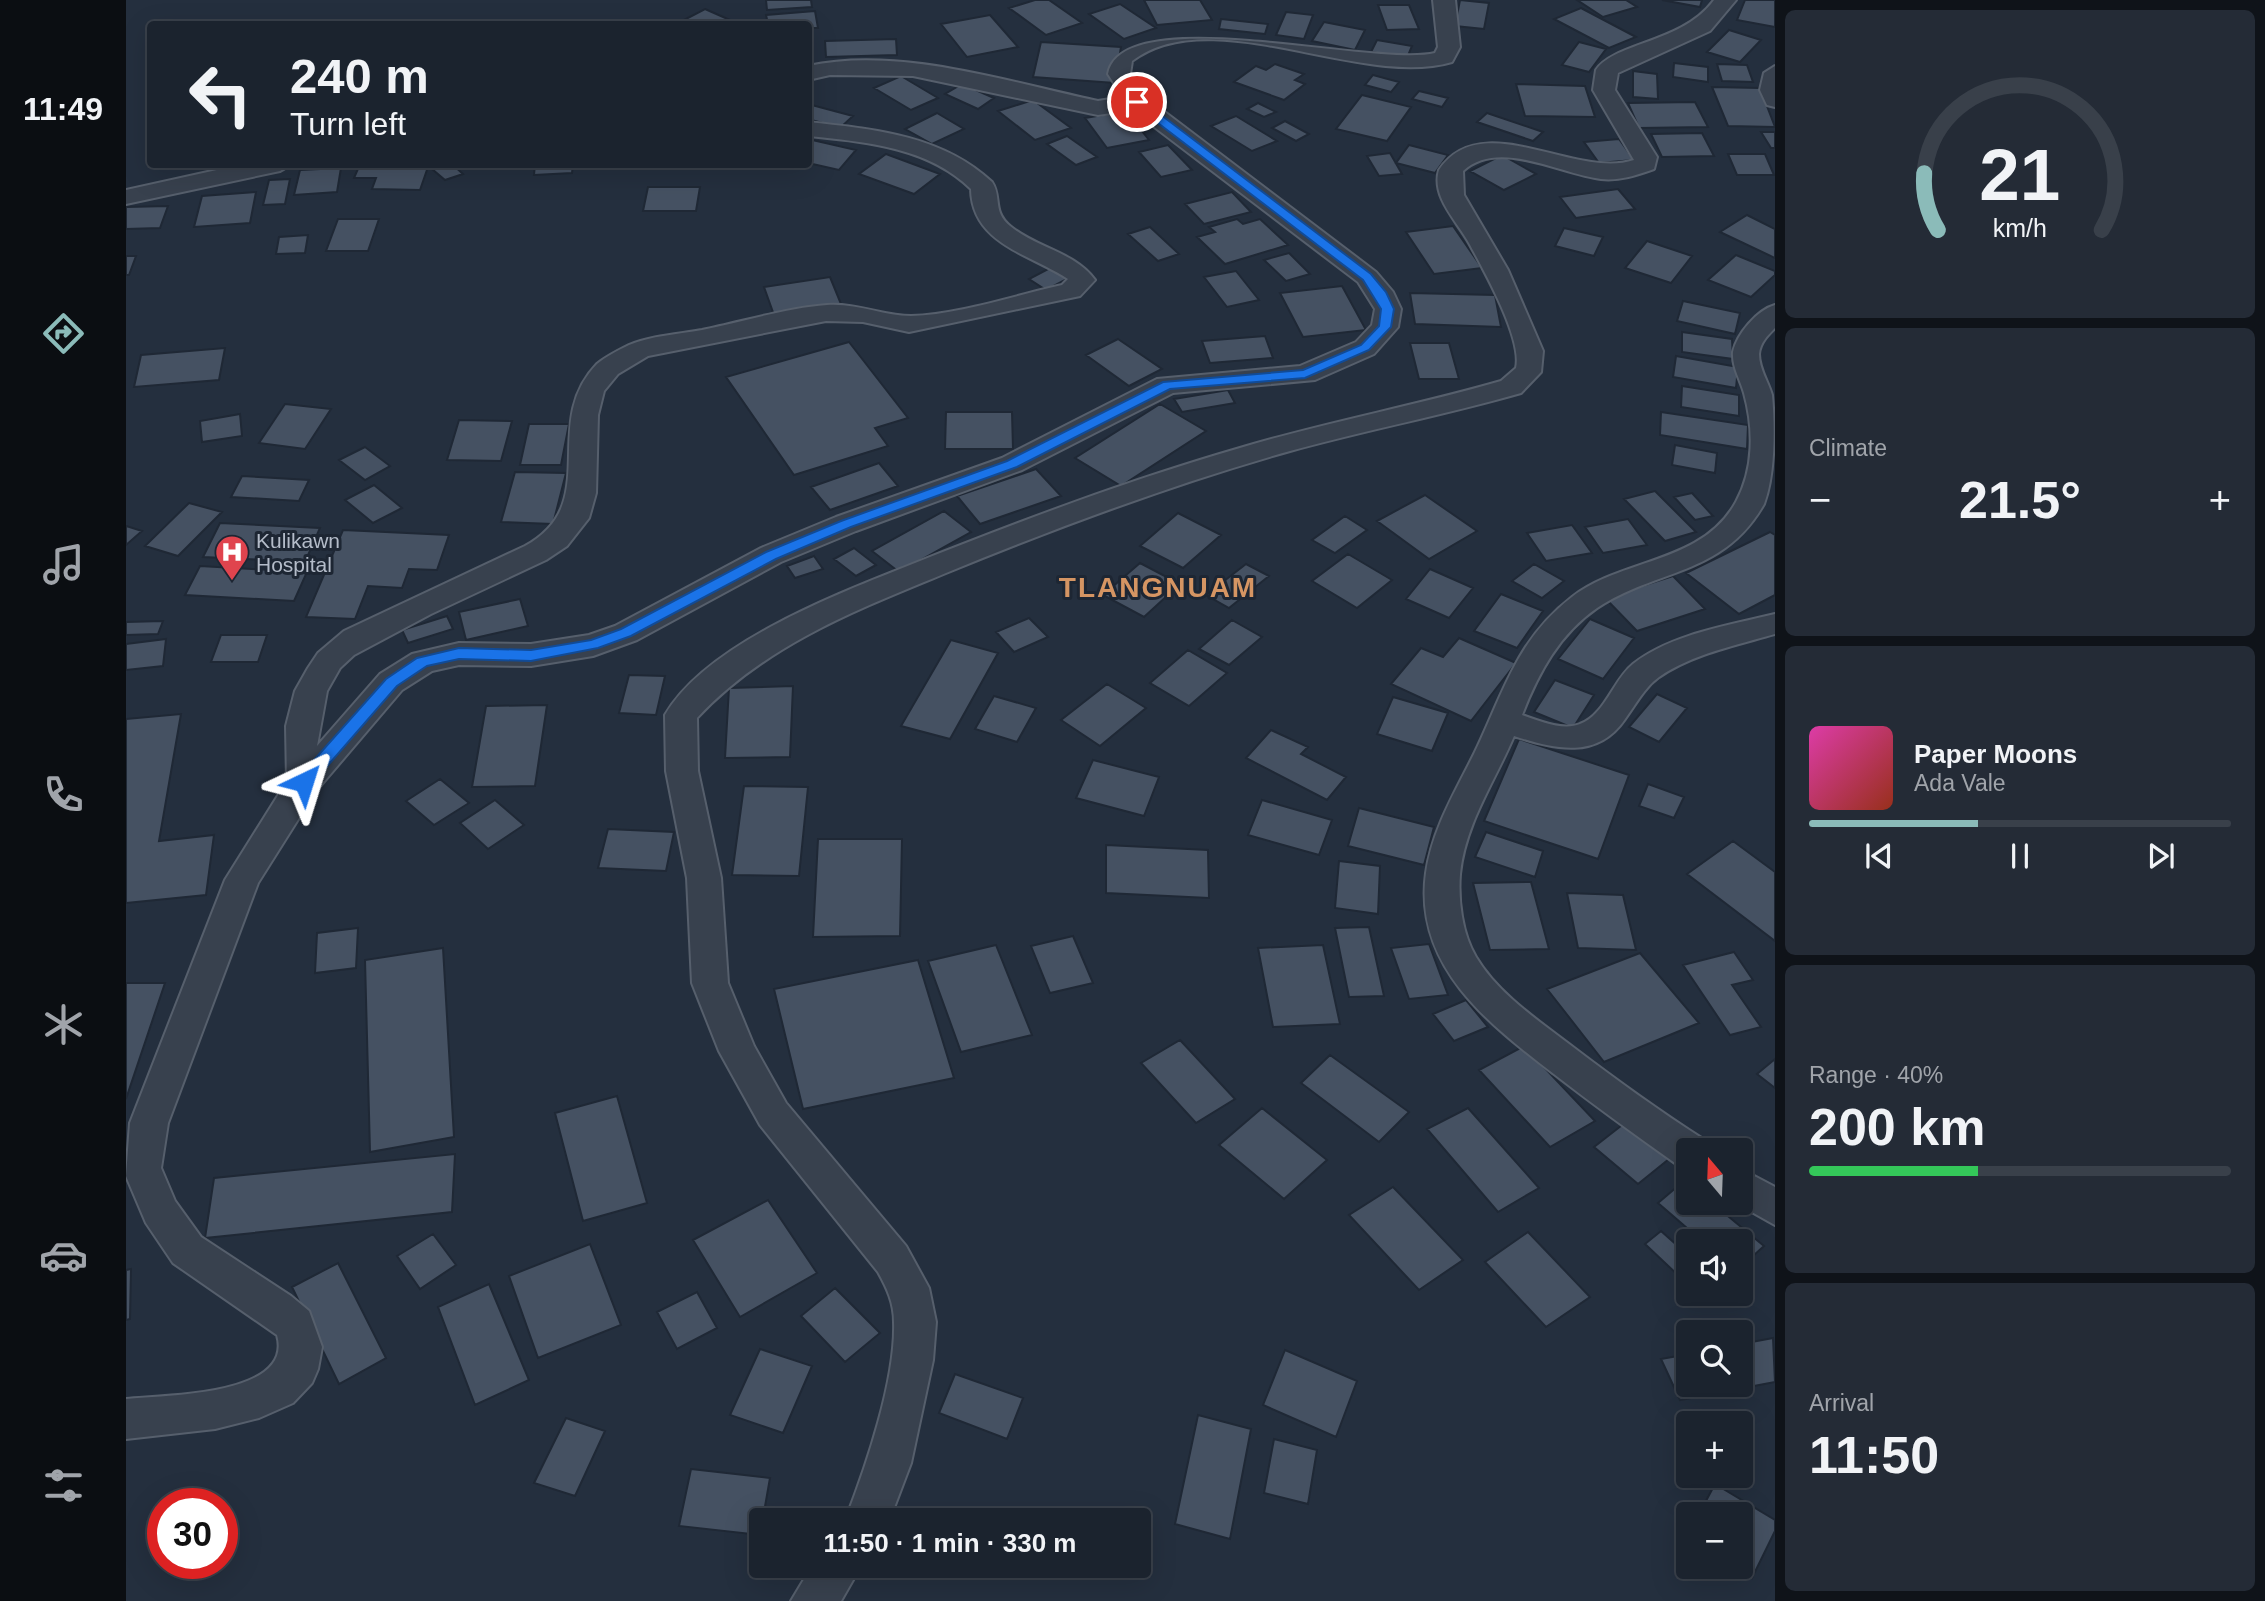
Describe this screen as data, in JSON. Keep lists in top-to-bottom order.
{
  "districts": ["TLANGNUAM"],
  "places": {
    "hospital": ["Kulikawn Hospital"]
  },
  "north": "top",
  "page": {
    "tabs": "11:49",
    "turn": ["240 m", "Turn left"],
    "tile": [
      "Climate",
      ["Range · 40%", "200 km"],
      ["Arrival", "11:50"]
    ],
    "heat": ["−", "21.5°", "+"],
    "song": ["Paper Moons", "Ada Vale"],
    "map_buttons": ["+", "−"],
    "limit": "30",
    "trip": "11:50 · 1 min · 330 m",
    "gauge": ["21", "km/h"]
  }
}
